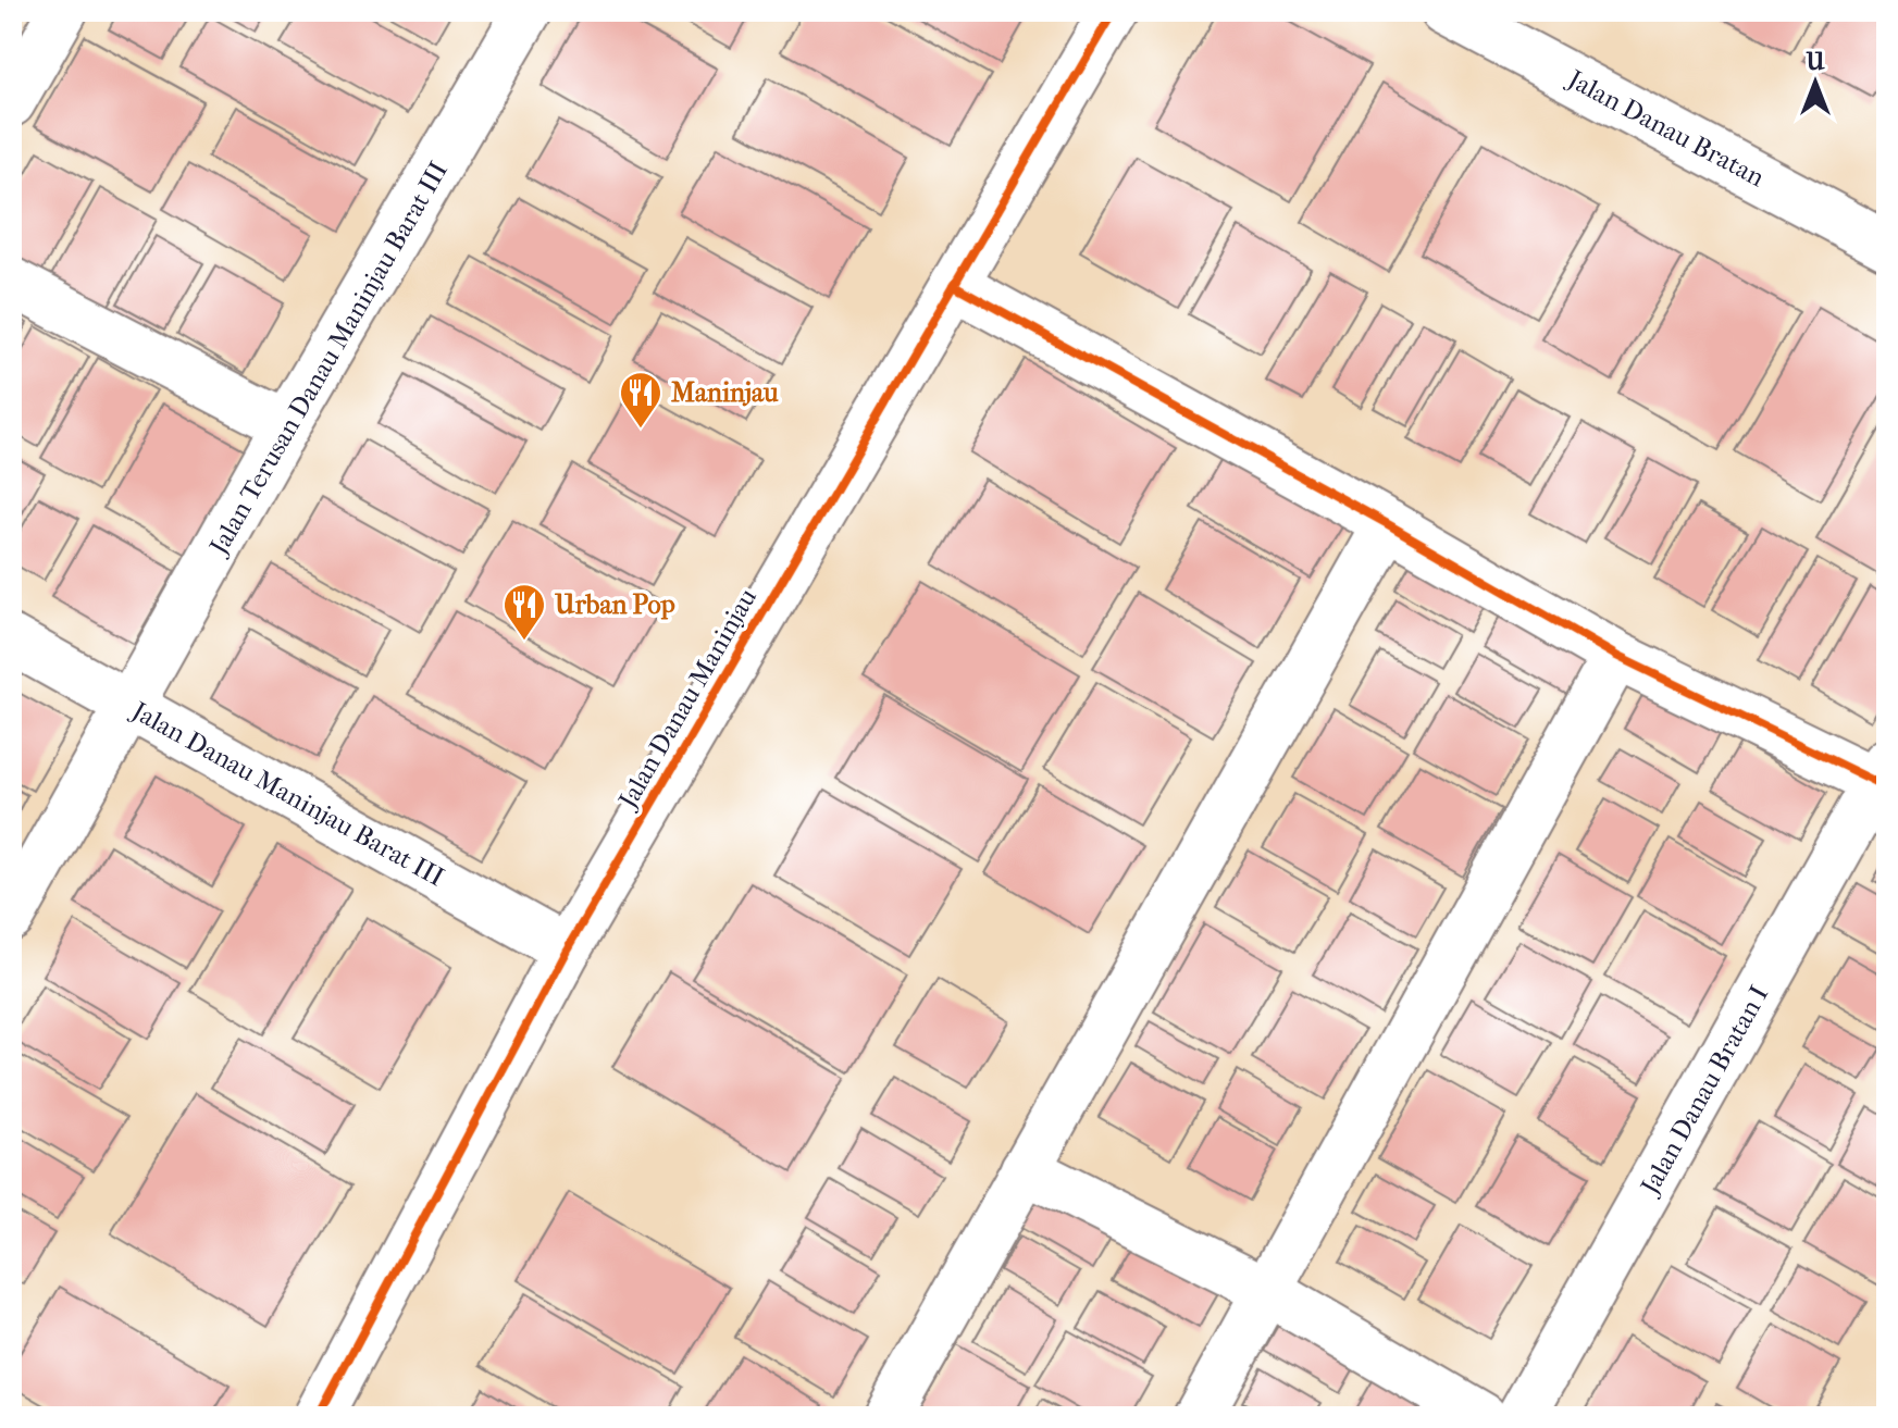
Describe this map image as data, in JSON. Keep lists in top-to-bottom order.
{
  "streets": {
    "street": [
      "Jalan Danau Bratan",
      "Jalan Terusan Danau Maninjau Barat III",
      "Jalan Danau Maninjau",
      "Jalan Danau Maninjau Barat III",
      "Jalan Danau Bratan I"
    ]
  },
  "crossings": [
    ["Jalan Terusan Danau Maninjau Barat III", "Jalan Danau Maninjau Barat III"],
    ["Jalan Danau Maninjau", "Jalan Danau Maninjau Barat III"]
  ],
  "places": {
    "restaurant": ["Maninjau", "Urban Pop"]
  },
  "north": "top"
}
